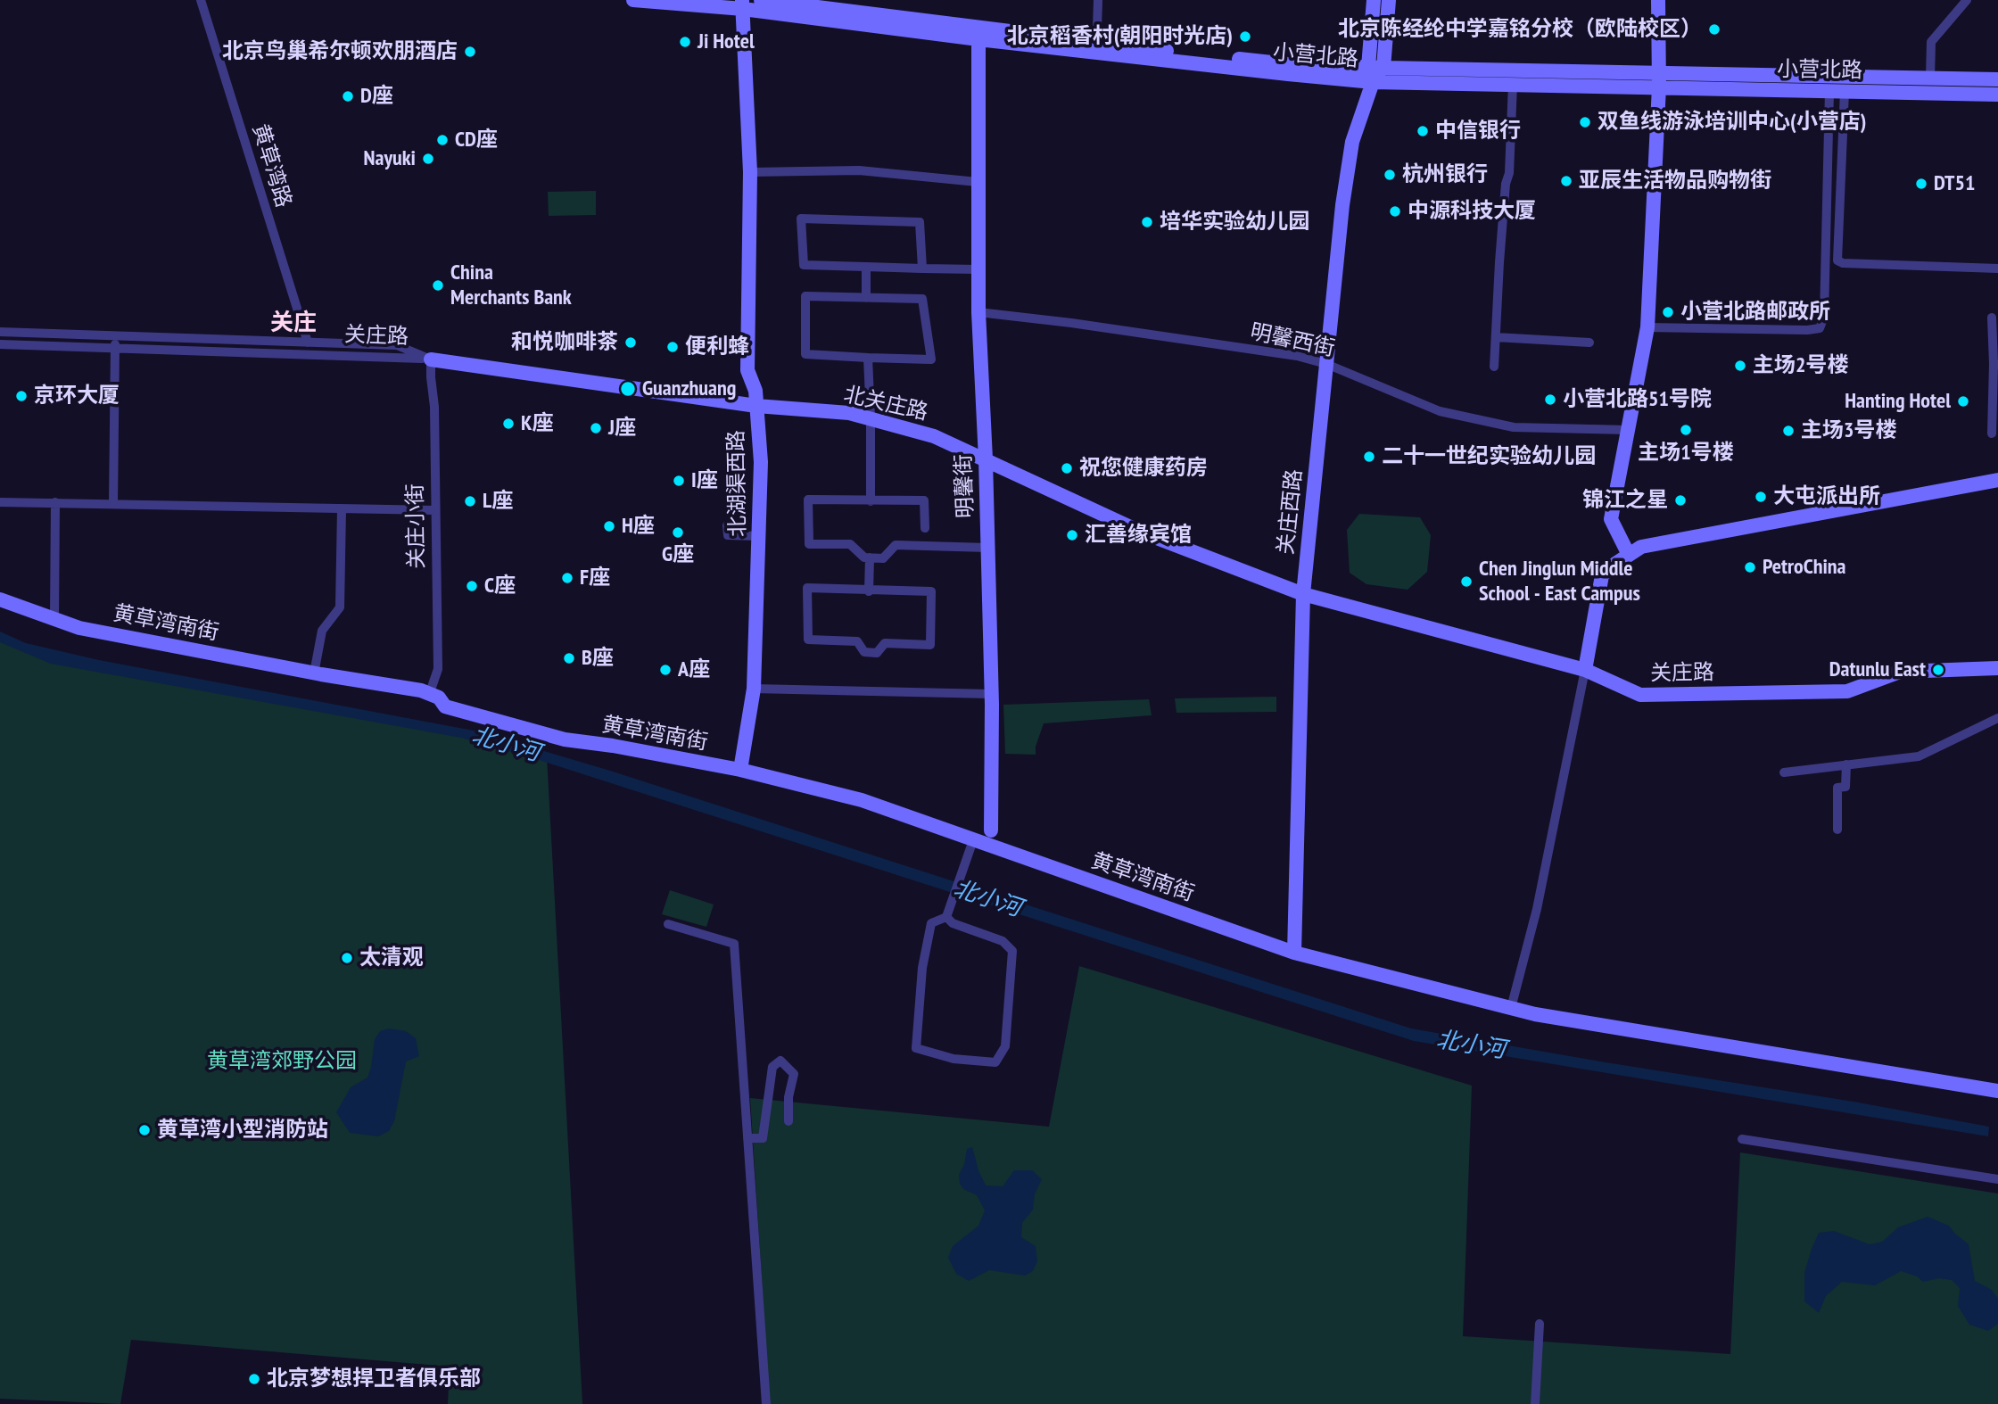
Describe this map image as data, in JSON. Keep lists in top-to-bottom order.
{
  "streets": {
    "street": [
      "小营北路",
      "黄草湾路",
      "关庄路",
      "明馨西街",
      "北关庄路",
      "北湖渠西路",
      "明馨街",
      "关庄西路",
      "关庄小街",
      "黄草湾南街"
    ]
  },
  "crossings": [
    ["小营北路", "北湖渠西路"],
    ["小营北路", "明馨街"],
    ["小营北路", "关庄西路"],
    ["黄草湾路", "关庄路"],
    ["关庄路", "北关庄路"],
    ["关庄路", "关庄西路"],
    ["关庄路", "关庄小街"],
    ["明馨西街", "明馨街"],
    ["明馨西街", "关庄西路"],
    ["北关庄路", "北湖渠西路"],
    ["北关庄路", "明馨街"],
    ["北关庄路", "关庄西路"],
    ["北关庄路", "关庄小街"],
    ["北湖渠西路", "黄草湾南街"],
    ["关庄西路", "黄草湾南街"],
    ["关庄小街", "黄草湾南街"]
  ],
  "districts": ["关庄"],
  "water": ["北小河"],
  "parks": ["黄草湾郊野公园"],
  "places": [
    "北京陈经纶中学嘉铭分校（欧陆校区）",
    "北京稻香村(朝阳时光店)",
    "Ji Hotel",
    "北京鸟巢希尔顿欢朋酒店",
    "D座",
    "双鱼线游泳培训中心(小营店)",
    "中信银行",
    "CD座",
    "Nayuki",
    "杭州银行",
    "亚辰生活物品购物街",
    "DT51",
    "中源科技大厦",
    "培华实验幼儿园",
    "China Merchants Bank",
    "小营北路邮政所",
    "和悦咖啡茶",
    "便利蜂",
    "主场2号楼",
    "Guanzhuang",
    "京环大厦",
    "小营北路51号院",
    "Hanting Hotel",
    "K座",
    "J座",
    "主场1号楼",
    "主场3号楼",
    "二十一世纪实验幼儿园",
    "祝您健康药房",
    "I座",
    "大屯派出所",
    "锦江之星",
    "L座",
    "H座",
    "G座",
    "汇善缘宾馆",
    "PetroChina",
    "F座",
    "Chen Jinglun Middle School - East Campus",
    "C座",
    "B座",
    "A座",
    "Datunlu East",
    "太清观",
    "黄草湾小型消防站",
    "北京梦想捍卫者俱乐部"
  ]
}
